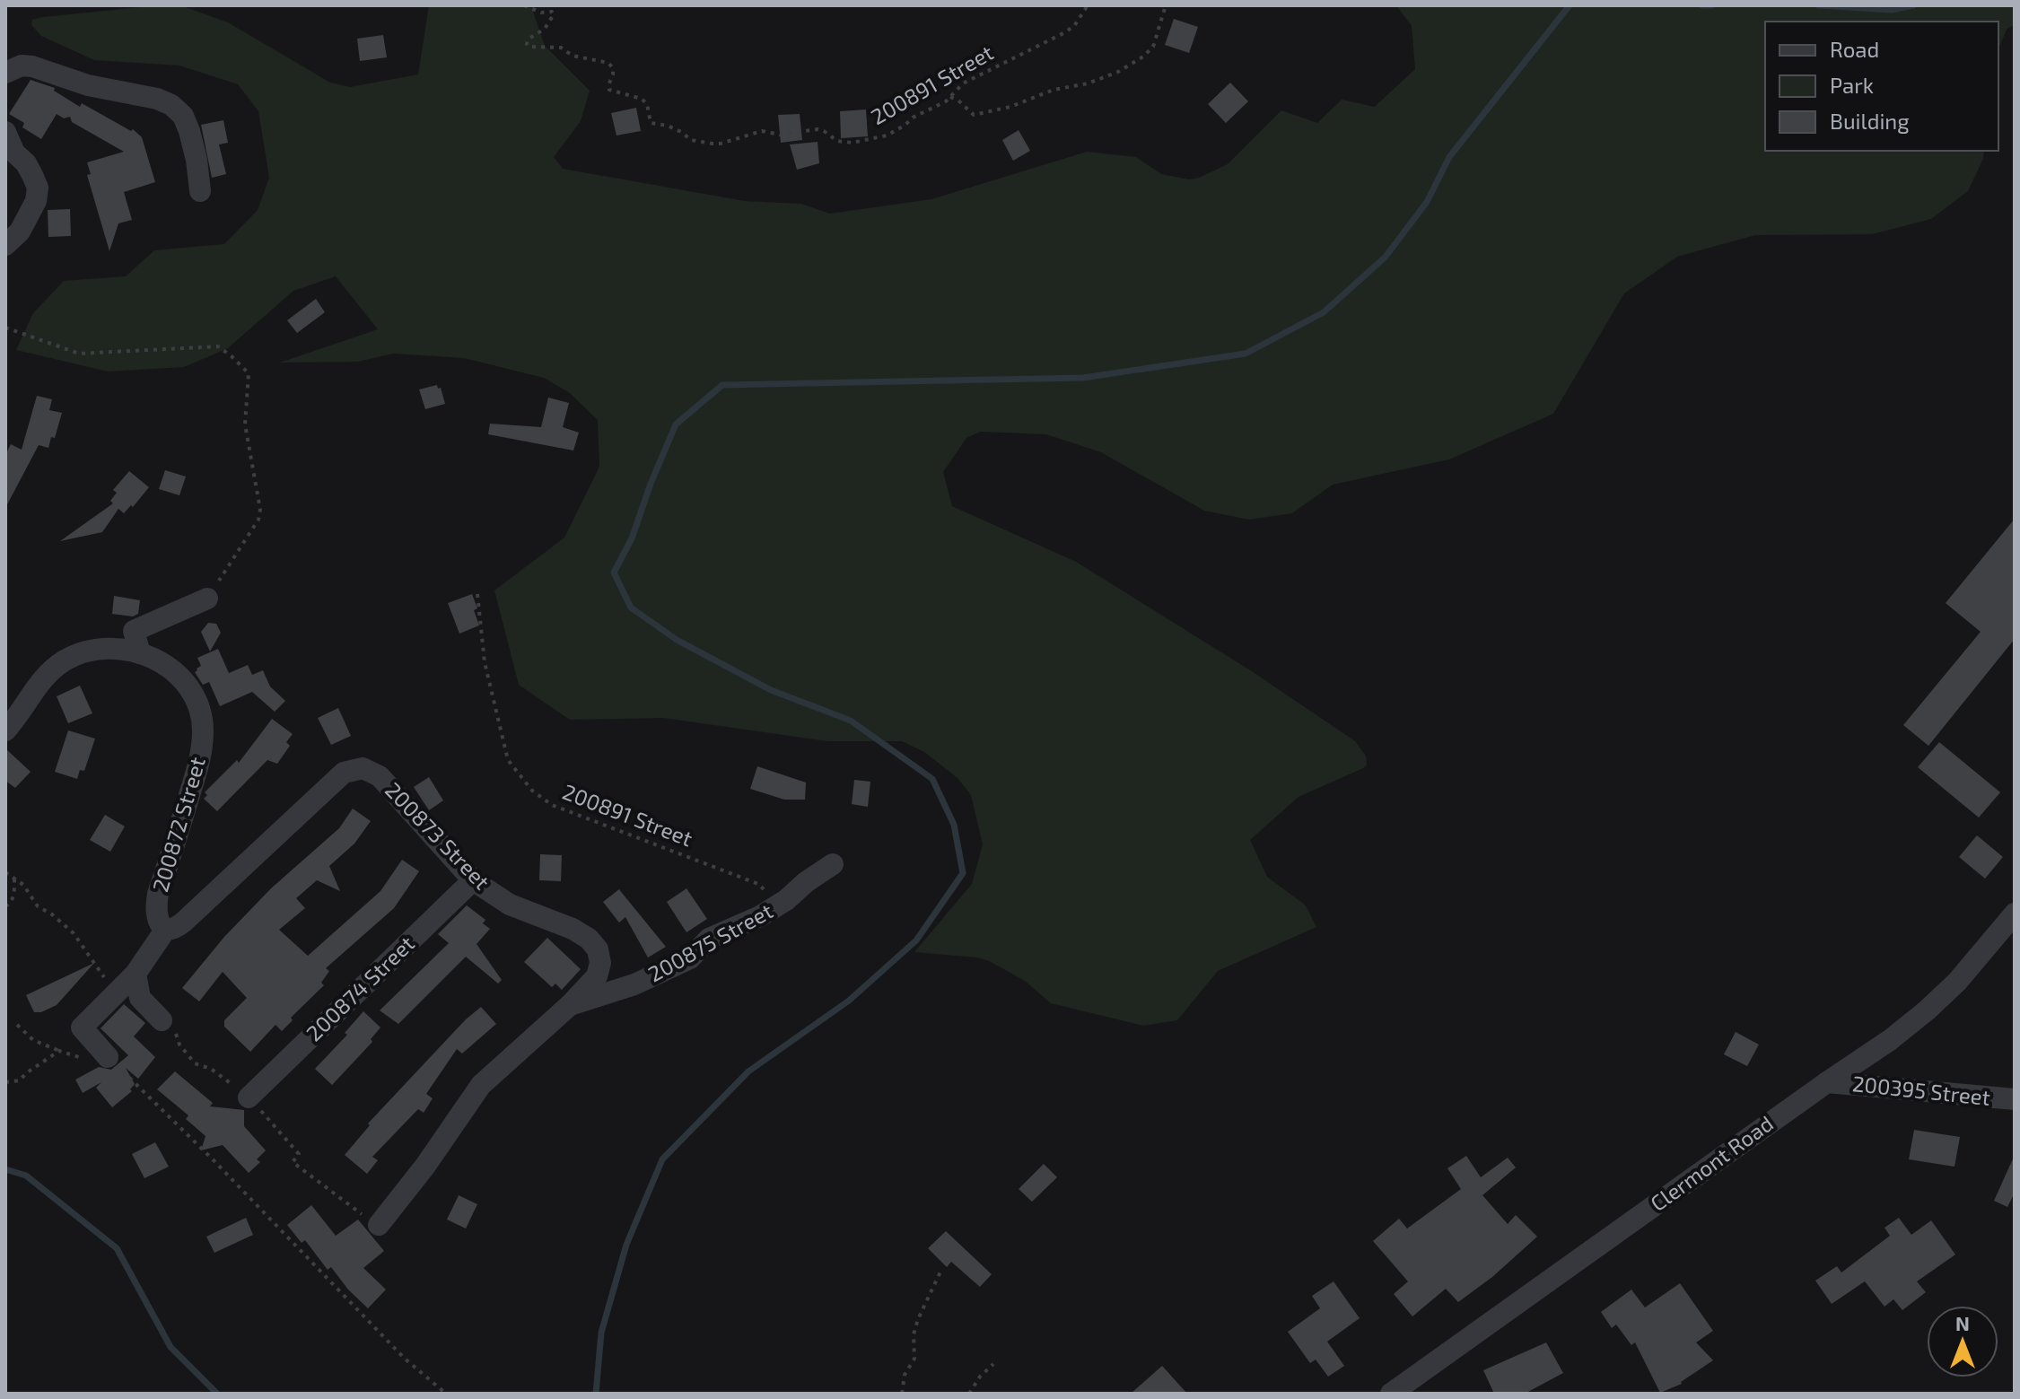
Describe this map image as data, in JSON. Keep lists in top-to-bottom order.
{
  "streets": {
    "street": [
      "200872 Street",
      "200873 Street",
      "200875 Street",
      "200874 Street",
      "200395 Street",
      "Clermont Road"
    ],
    "path": ["200891 Street"]
  },
  "crossings": [
    ["200891 Street", "200875 Street"],
    ["200872 Street", "200873 Street"],
    ["200873 Street", "200875 Street"],
    ["200873 Street", "200874 Street"],
    ["200395 Street", "Clermont Road"]
  ],
  "legend": ["Road", "Park", "Building"],
  "north": "top"
}
